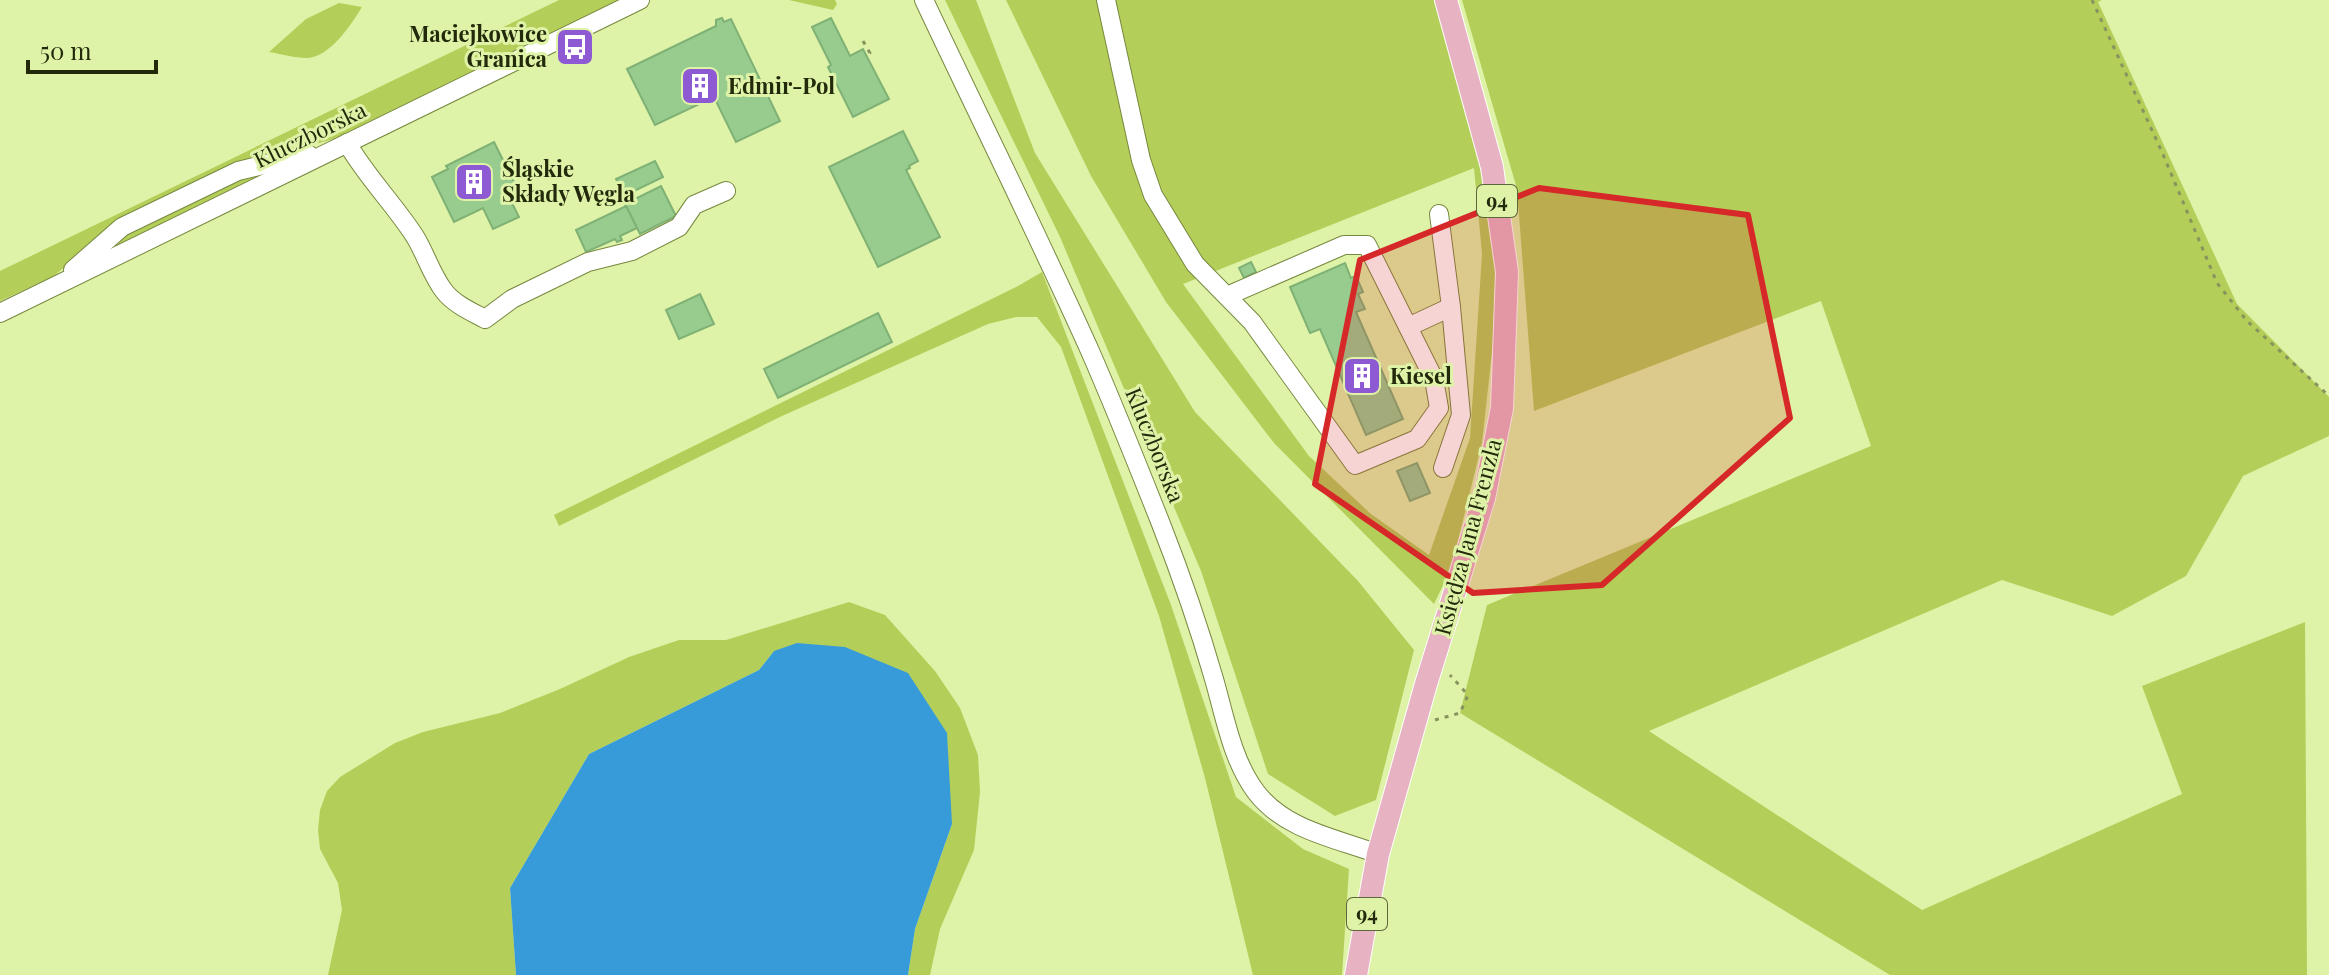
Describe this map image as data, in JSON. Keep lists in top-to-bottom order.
{
  "streets": {
    "main road": ["94", "Księdza Jana Frenzla"],
    "street": ["Kluczborska"]
  },
  "crossings": [
    ["Kluczborska", "Księdza Jana Frenzla"]
  ],
  "places": {
    "bus stop": ["Maciejkowice Granica"],
    "building": ["Edmir-Pol", "Śląskie Składy Węgla", "Kiesel"]
  },
  "scale_bar": "50 m"
}
